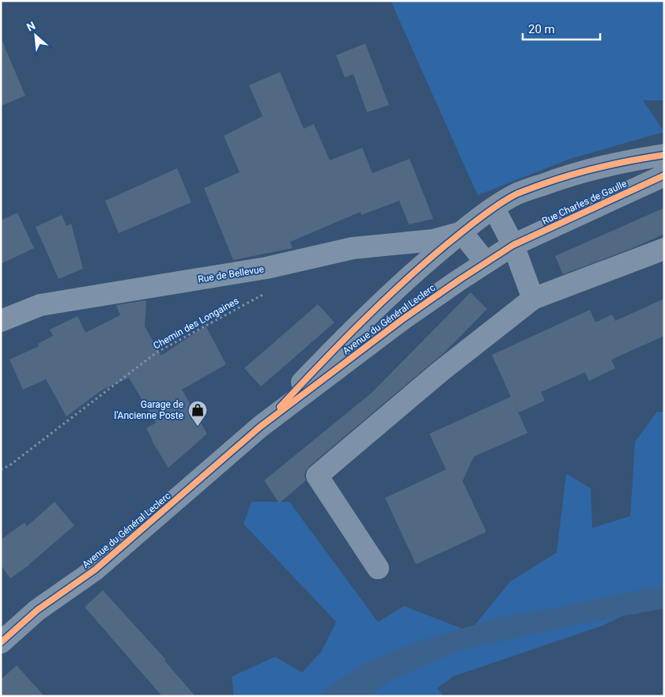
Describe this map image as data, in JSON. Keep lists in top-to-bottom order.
{
  "streets": {
    "street": ["Rue Charles de Gaulle", "Rue de Bellevue", "Avenue du Général Leclerc"],
    "path": ["Chemin des Longaines"]
  },
  "crossings": [
    ["Rue Charles de Gaulle", "Avenue du Général Leclerc"],
    ["Rue de Bellevue", "Avenue du Général Leclerc"]
  ],
  "places": {
    "shop": ["Garage de l'Ancienne Poste"]
  },
  "scale_bar": "20 m",
  "north": "top left"
}
